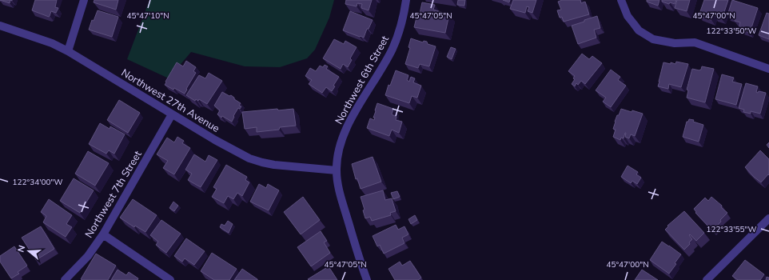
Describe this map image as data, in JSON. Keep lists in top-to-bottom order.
{
  "streets": {
    "street": ["Northwest 6th Street", "Northwest 27th Avenue", "Northwest 7th Street"]
  },
  "crossings": [
    ["Northwest 6th Street", "Northwest 27th Avenue"],
    ["Northwest 27th Avenue", "Northwest 7th Street"]
  ],
  "north": "left",
  "coordinates": [
    "45°47'10\"N",
    "45°47'05\"N",
    "45°47'00\"N",
    "122°33'50\"W",
    "122°34'00\"W",
    "122°33'55\"W"
  ]
}
